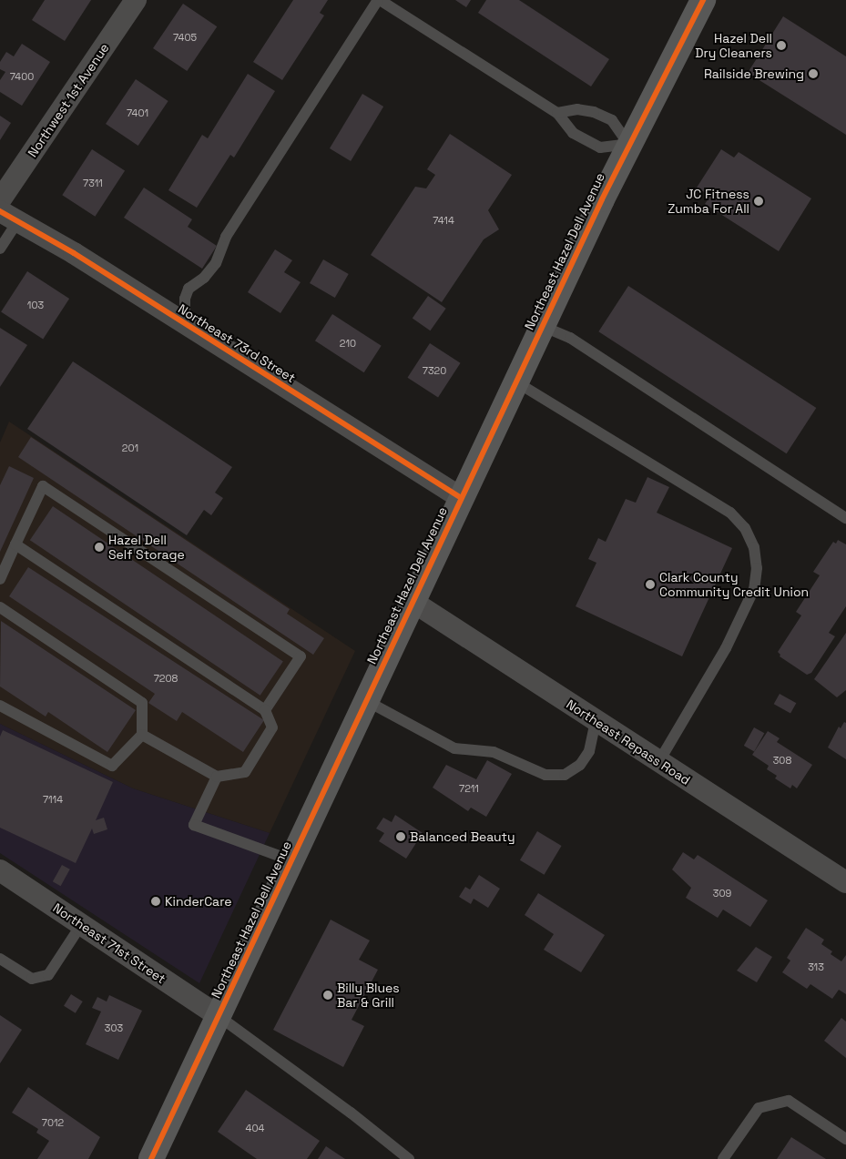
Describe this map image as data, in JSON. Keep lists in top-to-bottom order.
{
  "streets": {
    "main road": ["Northeast Hazel Dell Avenue"],
    "street": [
      "Northwest 1st Avenue",
      "Northeast 73rd Street",
      "Northeast Repass Road",
      "Northeast 71st Street"
    ]
  },
  "crossings": [
    ["Northeast Hazel Dell Avenue", "Northeast 73rd Street"],
    ["Northeast Hazel Dell Avenue", "Northeast Repass Road"],
    ["Northeast Hazel Dell Avenue", "Northeast 71st Street"]
  ],
  "places": [
    "Hazel Dell Dry Cleaners",
    "Railside Brewing",
    "JC Fitness Zumba For All",
    "Hazel Dell Self Storage",
    "Clark County Community Credit Union",
    "Balanced Beauty",
    "KinderCare",
    "Billy Blues Bar & Grill"
  ],
  "house_numbers": [
    "7405",
    "7400",
    "7401",
    "7311",
    "7414",
    "103",
    "210",
    "7320",
    "201",
    "7208",
    "308",
    "7211",
    "7114",
    "309",
    "313",
    "303",
    "7012",
    "404"
  ]
}
